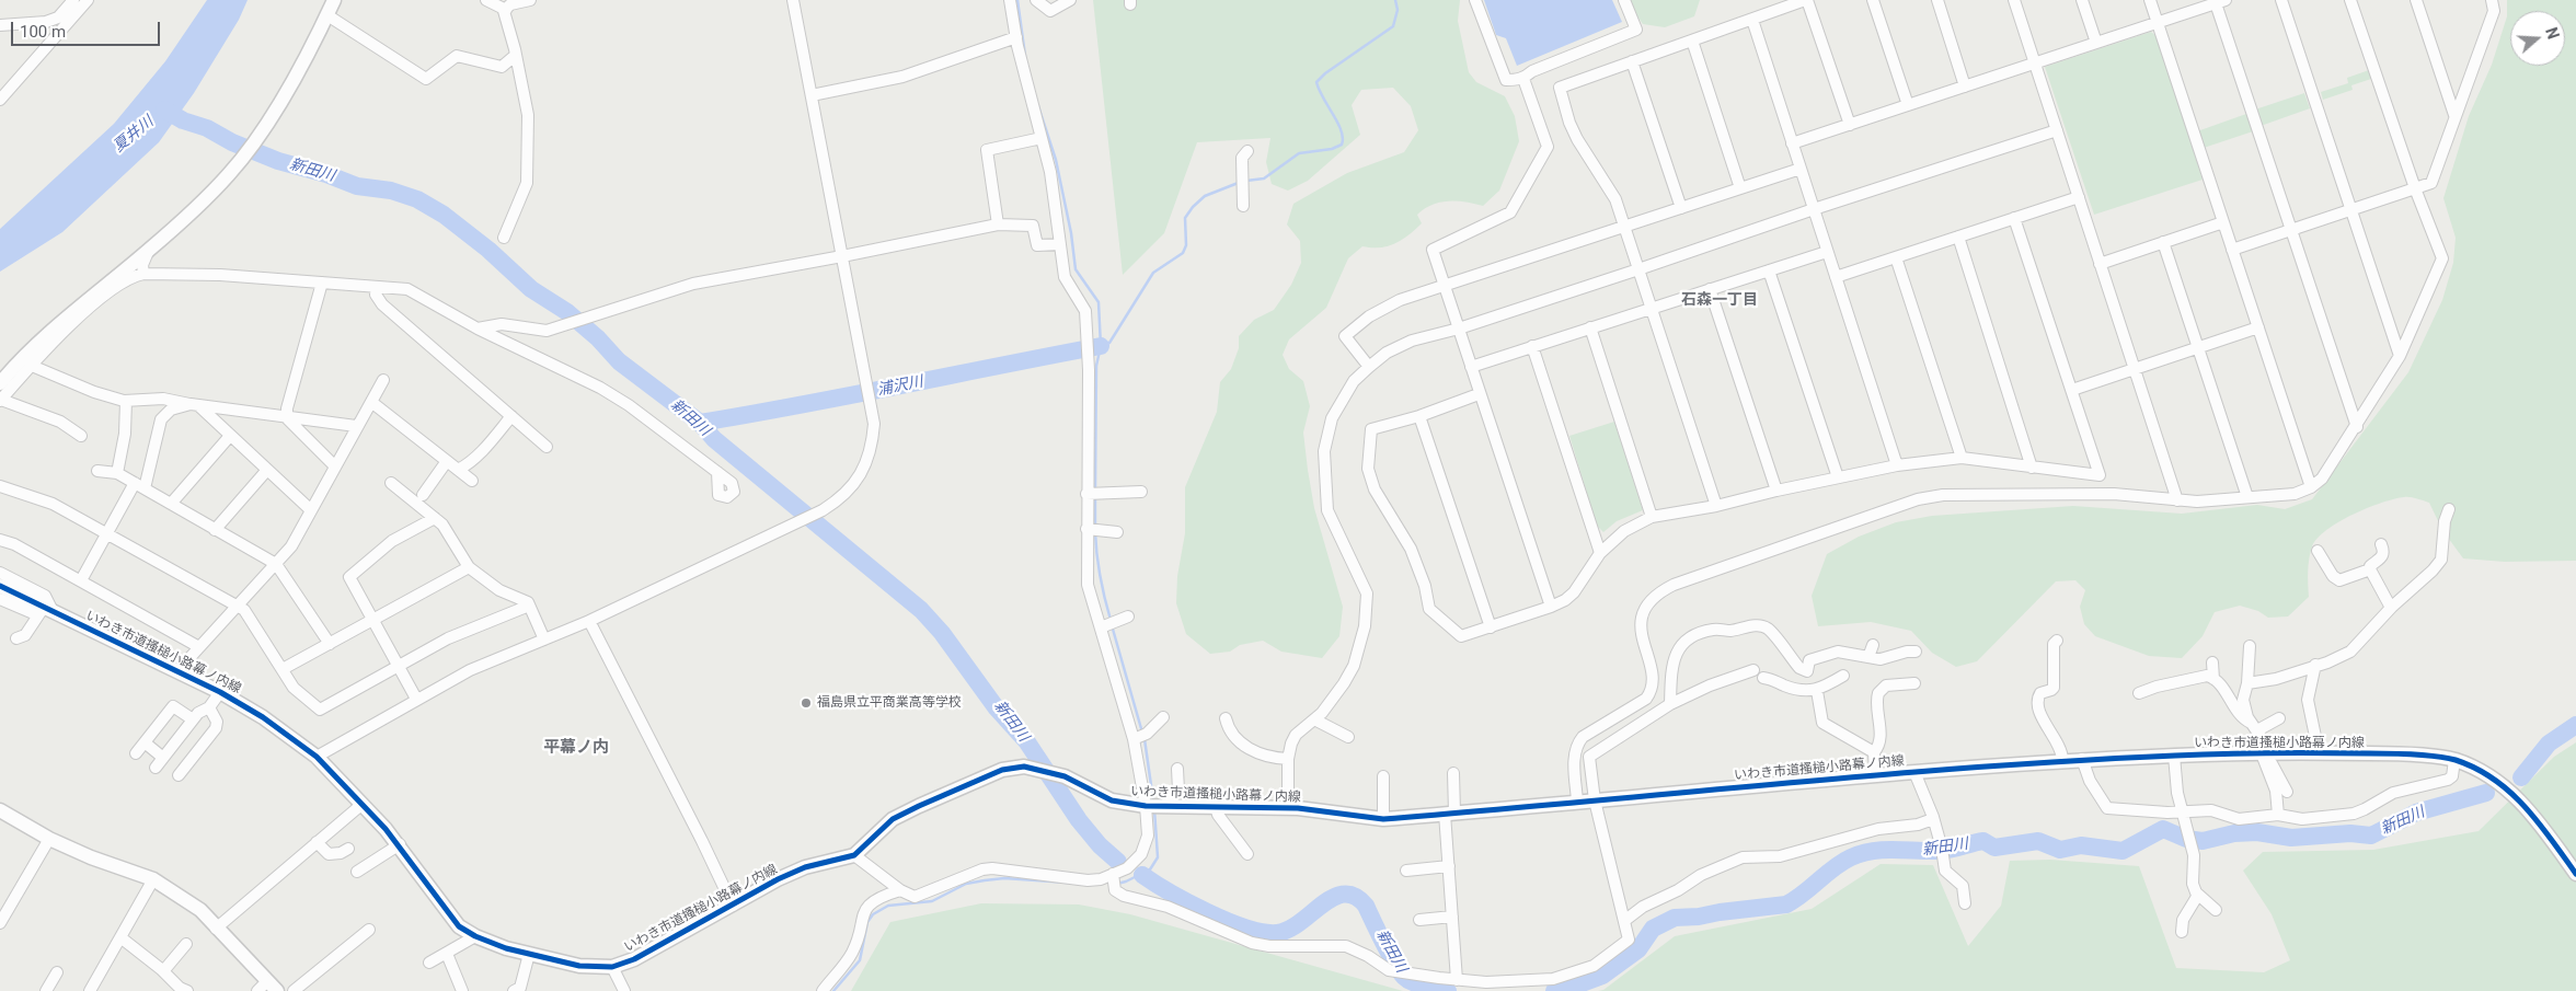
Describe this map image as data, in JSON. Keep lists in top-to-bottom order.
{
  "streets": {
    "street": ["いわき市道搔槌小路幕ノ内線"]
  },
  "districts": ["石森一丁目", "平幕ノ内"],
  "water": ["夏井川", "新田川", "浦沢川"],
  "places": ["福島県立平商業高等学校"],
  "scale_bar": "100 m",
  "north": "right"
}
